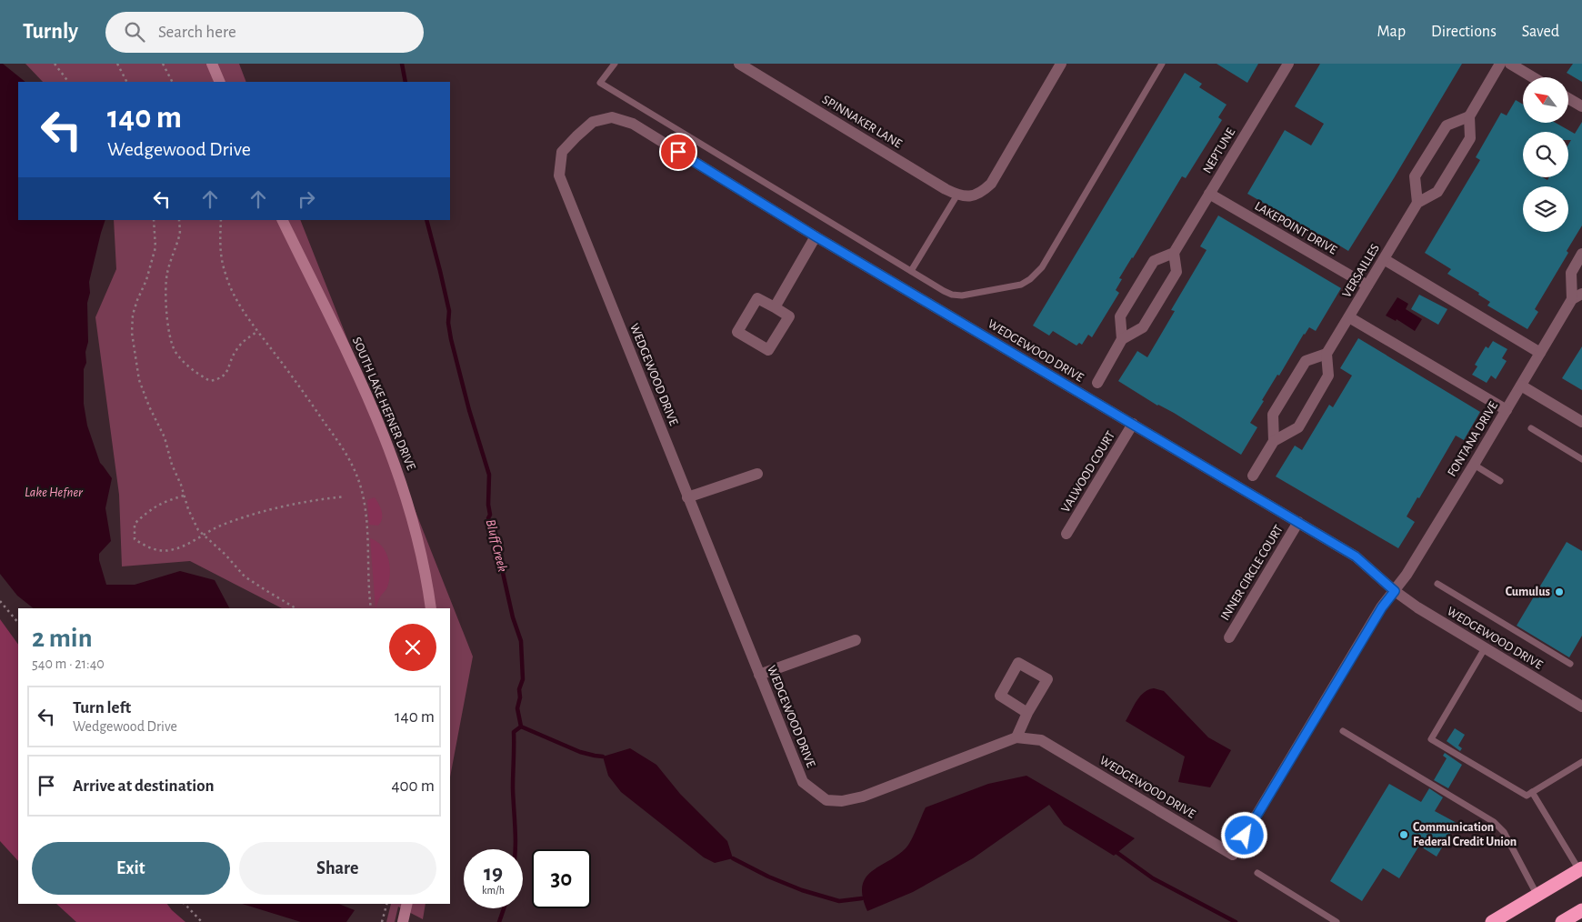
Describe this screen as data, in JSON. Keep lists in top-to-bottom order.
{
  "streets": {
    "street": [
      "SPINNAKER LANE",
      "NEPTUNE",
      "LAKEPOINT DRIVE",
      "VERSAILLES",
      "WEDGEWOOD DRIVE",
      "SOUTH LAKE HEFNER DRIVE",
      "FONTANA DRIVE",
      "VALWOOD COURT",
      "INNER CIRCLE COURT"
    ]
  },
  "crossings": [
    ["NEPTUNE", "LAKEPOINT DRIVE"],
    ["LAKEPOINT DRIVE", "VERSAILLES"],
    ["WEDGEWOOD DRIVE", "FONTANA DRIVE"],
    ["WEDGEWOOD DRIVE", "VALWOOD COURT"],
    ["WEDGEWOOD DRIVE", "INNER CIRCLE COURT"]
  ],
  "water": ["Lake Hefner", "Bluff Creek"],
  "places": ["Cumulus", "Communication Federal Credit Union"],
  "north": "top left",
  "page": {
    "header": "Turnly",
    "search": "Search here",
    "nav": ["Map", "Directions", "Saved"],
    "turn": ["140 m", "Wedgewood Drive"],
    "heading": ["2 min", "540 m · 21:40"],
    "list": [
      {
        "name": "Turn left",
        "note": "Wedgewood Drive",
        "value": "140 m"
      },
      {
        "name": "Arrive at destination",
        "value": "400 m"
      }
    ],
    "buttons": ["Exit", "Share"],
    "speed": "19 km/h",
    "limit": "30"
  }
}
